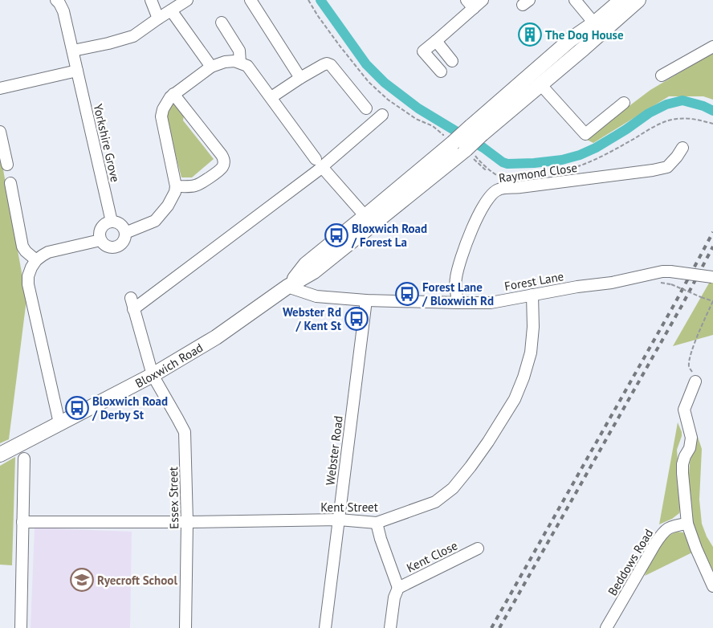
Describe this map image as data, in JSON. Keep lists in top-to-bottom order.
{
  "streets": {
    "main road": ["Bloxwich Road"],
    "street": [
      "Yorkshire Grove",
      "Raymond Close",
      "Forest Lane",
      "Webster Road",
      "Essex Street",
      "Kent Street",
      "Kent Close",
      "Beddows Road"
    ]
  },
  "crossings": [
    ["Raymond Close", "Forest Lane"],
    ["Forest Lane", "Bloxwich Road"],
    ["Forest Lane", "Webster Road"],
    ["Forest Lane", "Kent Street"],
    ["Bloxwich Road", "Essex Street"],
    ["Webster Road", "Kent Street"],
    ["Essex Street", "Kent Street"],
    ["Kent Street", "Kent Close"]
  ],
  "places": {
    "building": ["The Dog House"],
    "bus stop": [
      "Bloxwich Road / Forest La",
      "Forest Lane / Bloxwich Rd",
      "Webster Rd / Kent St",
      "Bloxwich Road / Derby St"
    ],
    "school or university": ["Ryecroft School"]
  }
}
